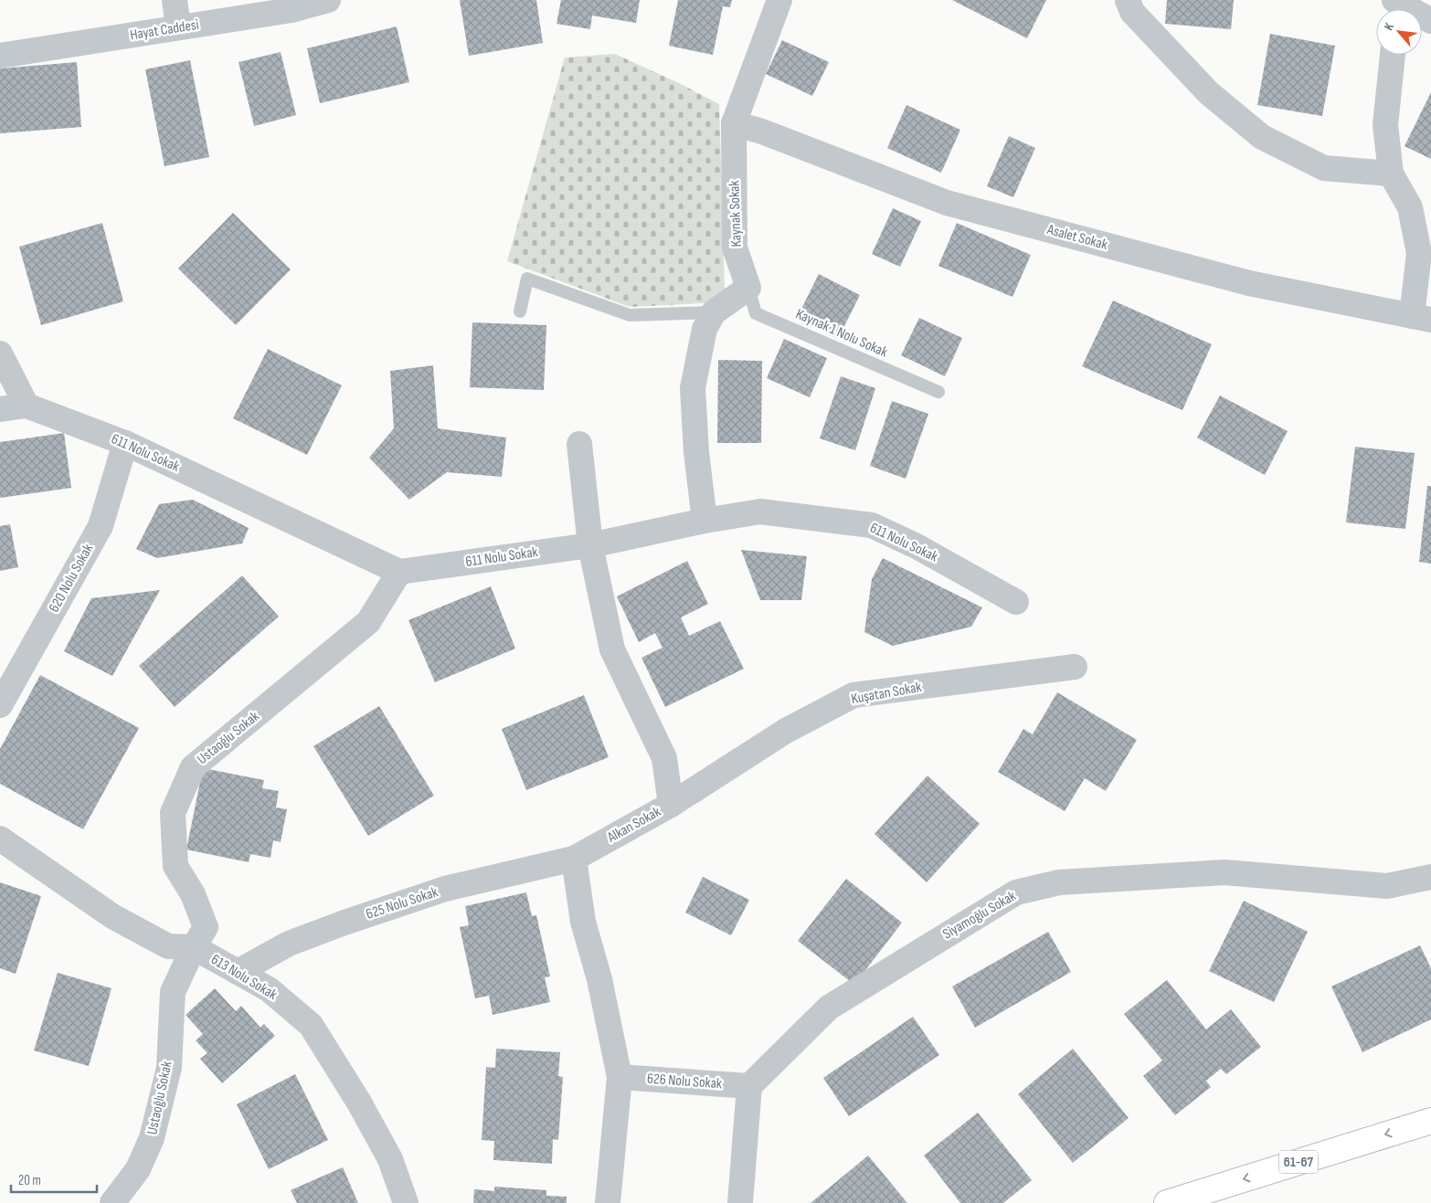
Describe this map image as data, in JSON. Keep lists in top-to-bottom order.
{
  "streets": {
    "main road": ["61-67"],
    "street": [
      "Hayat Caddesi",
      "Kaynak Sokak",
      "Asalet Sokak",
      "611 Nolu Sokak",
      "620 Nolu Sokak",
      "Kuşatan Sokak",
      "Ustaoğlu Sokak",
      "Alkan Sokak",
      "625 Nolu Sokak",
      "Siyamoğlu Sokak",
      "613 Nolu Sokak",
      "626 Nolu Sokak"
    ],
    "lane": ["Kaynak 1 Nolu Sokak"]
  },
  "crossings": [
    ["Kaynak Sokak", "Asalet Sokak"],
    ["Kaynak Sokak", "Kaynak 1 Nolu Sokak"],
    ["611 Nolu Sokak", "620 Nolu Sokak"],
    ["611 Nolu Sokak", "Ustaoğlu Sokak"],
    ["611 Nolu Sokak", "Alkan Sokak"],
    ["Kuşatan Sokak", "Alkan Sokak"],
    ["Ustaoğlu Sokak", "613 Nolu Sokak"],
    ["Alkan Sokak", "625 Nolu Sokak"],
    ["625 Nolu Sokak", "613 Nolu Sokak"],
    ["Siyamoğlu Sokak", "626 Nolu Sokak"]
  ],
  "scale_bar": "20 m",
  "north": "top left"
}
